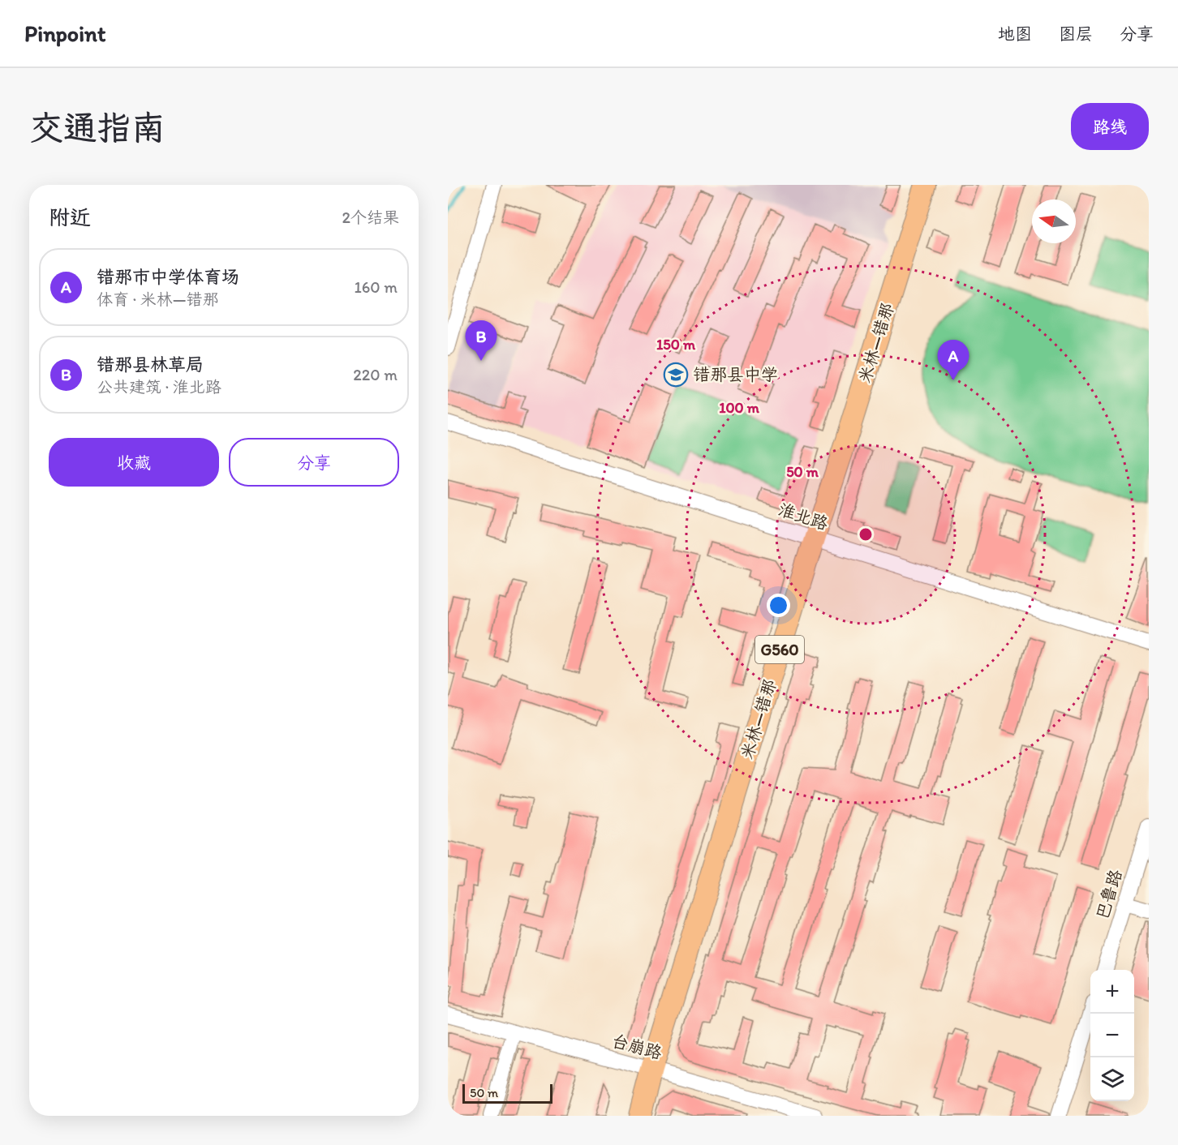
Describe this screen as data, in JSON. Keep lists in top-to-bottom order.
{
  "streets": {
    "highway": ["米林—错那", "G560"],
    "street": ["淮北路", "巴鲁路", "台崩路"]
  },
  "crossings": [
    ["米林—错那", "淮北路"],
    ["米林—错那", "台崩路"]
  ],
  "places": {
    "school or university": ["错那县中学"]
  },
  "scale_bar": "50 m",
  "north": "left",
  "page": {
    "header": "Pinpoint",
    "nav": ["地图", "图层", "分享"],
    "buttons": [
      "路线",
      ["收藏", "分享"]
    ],
    "title": "交通指南",
    "heading": ["附近", "2个结果"],
    "list": [
      {
        "mark": "A",
        "name": "错那市中学体育场",
        "note": "体育 · 米林—错那",
        "value": "160 m"
      },
      {
        "mark": "B",
        "name": "错那县林草局",
        "note": "公共建筑 · 淮北路",
        "value": "220 m"
      }
    ],
    "pins": ["B", "A"],
    "map_buttons": ["+", "−"],
    "scale": "50 m"
  },
  "rings": ["150 m", "100 m", "50 m"]
}
